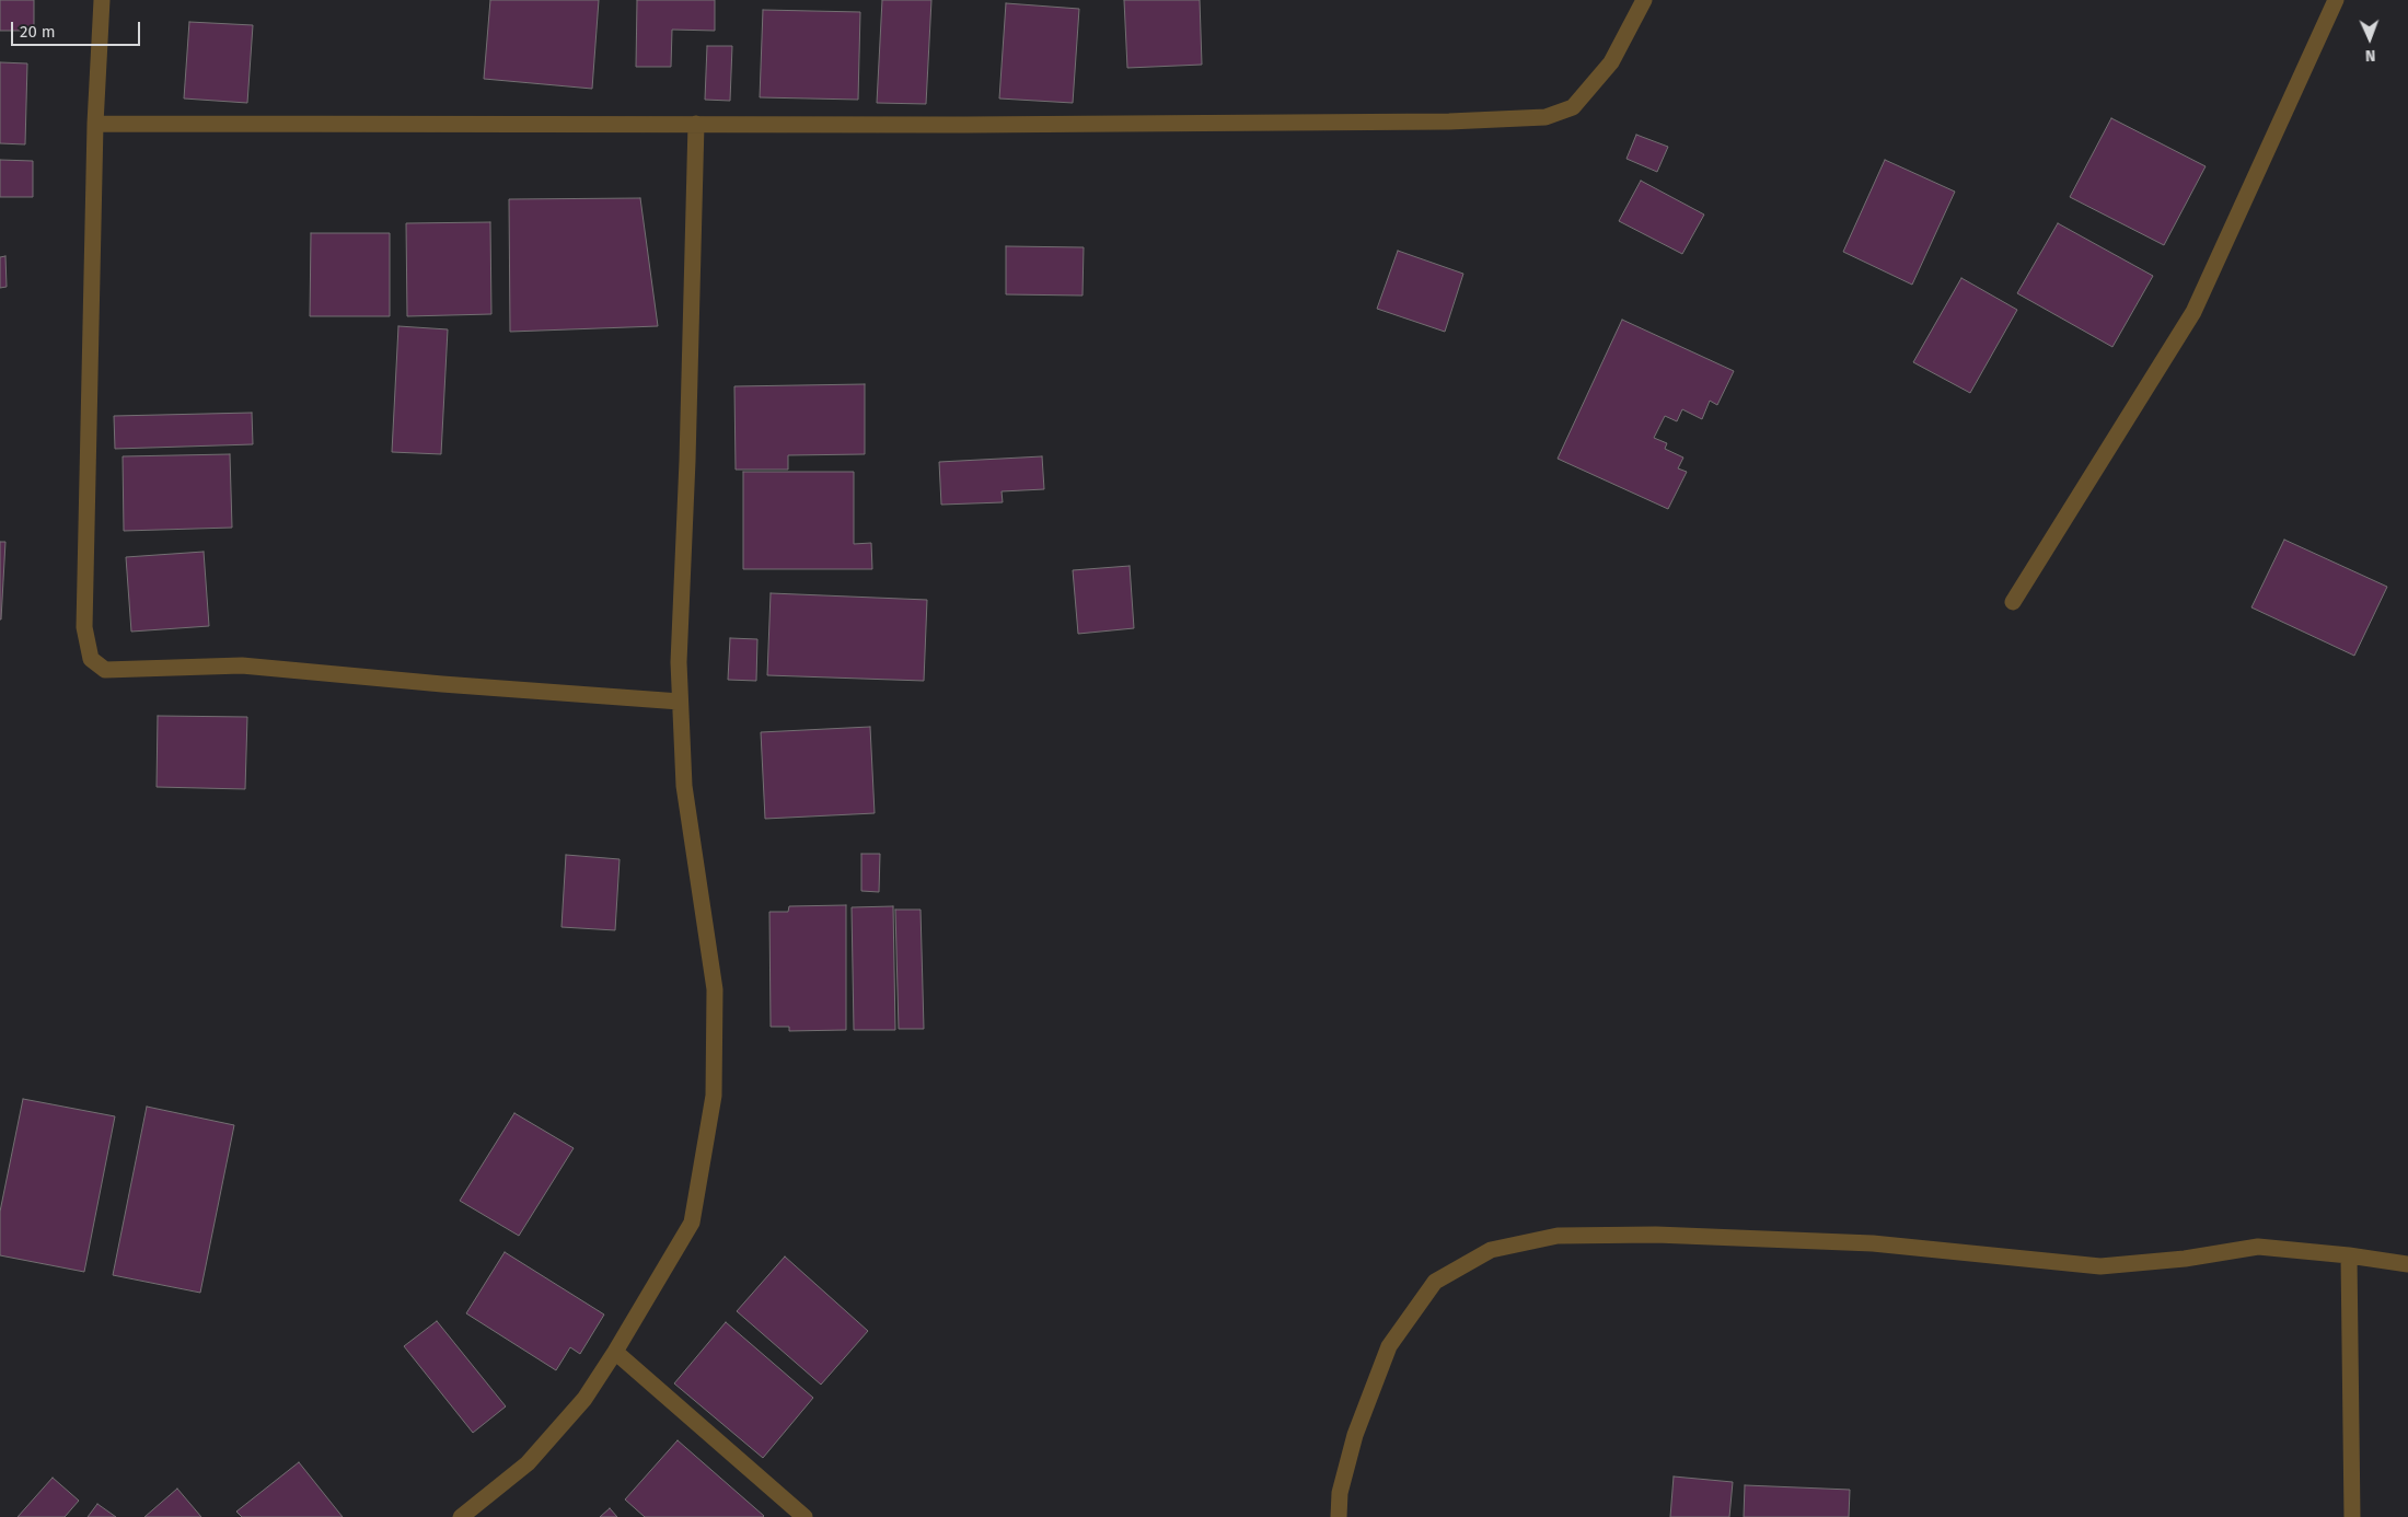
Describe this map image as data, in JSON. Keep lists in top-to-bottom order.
{
  "scale_bar": "20 m",
  "north": "bottom"
}
